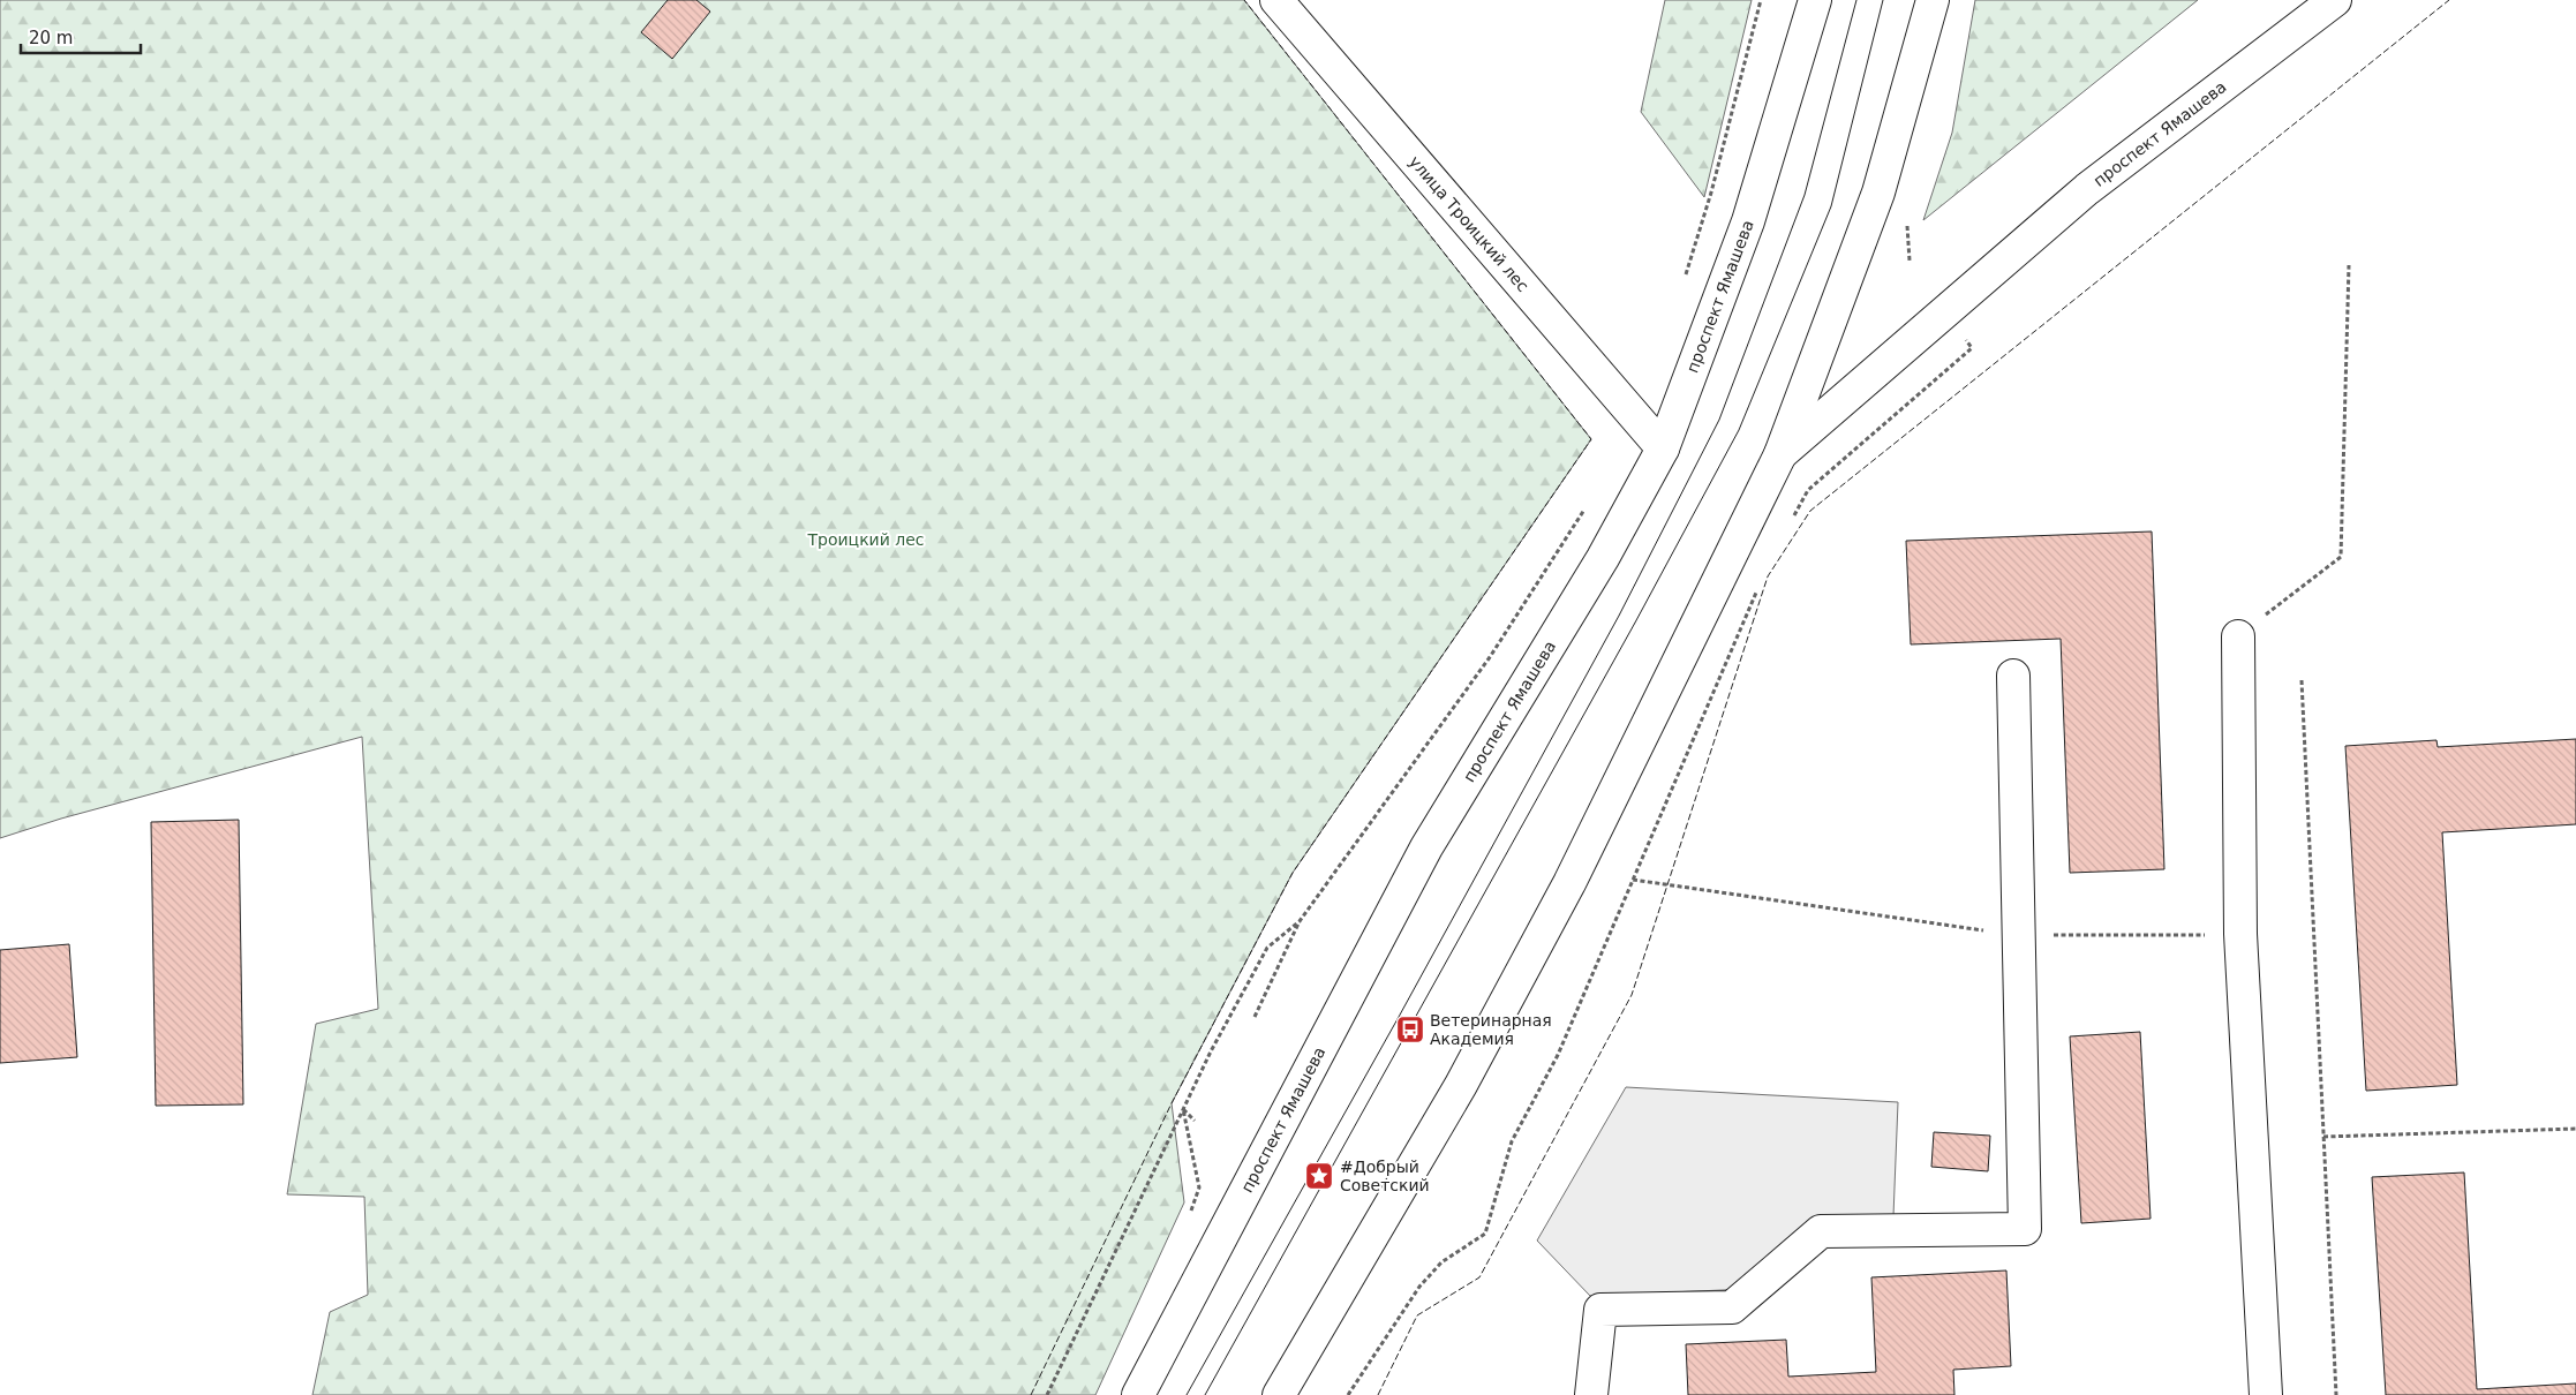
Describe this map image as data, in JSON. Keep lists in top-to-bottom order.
{
  "streets": {
    "main road": ["проспект Ямашева", "улица Троицкий лес"]
  },
  "crossings": [
    ["проспект Ямашева", "улица Троицкий лес"]
  ],
  "parks": ["Троицкий лес"],
  "places": {
    "bus stop": ["Ветеринарная Академия"],
    "place": ["#Добрый Советский"]
  },
  "scale_bar": "20 m"
}
